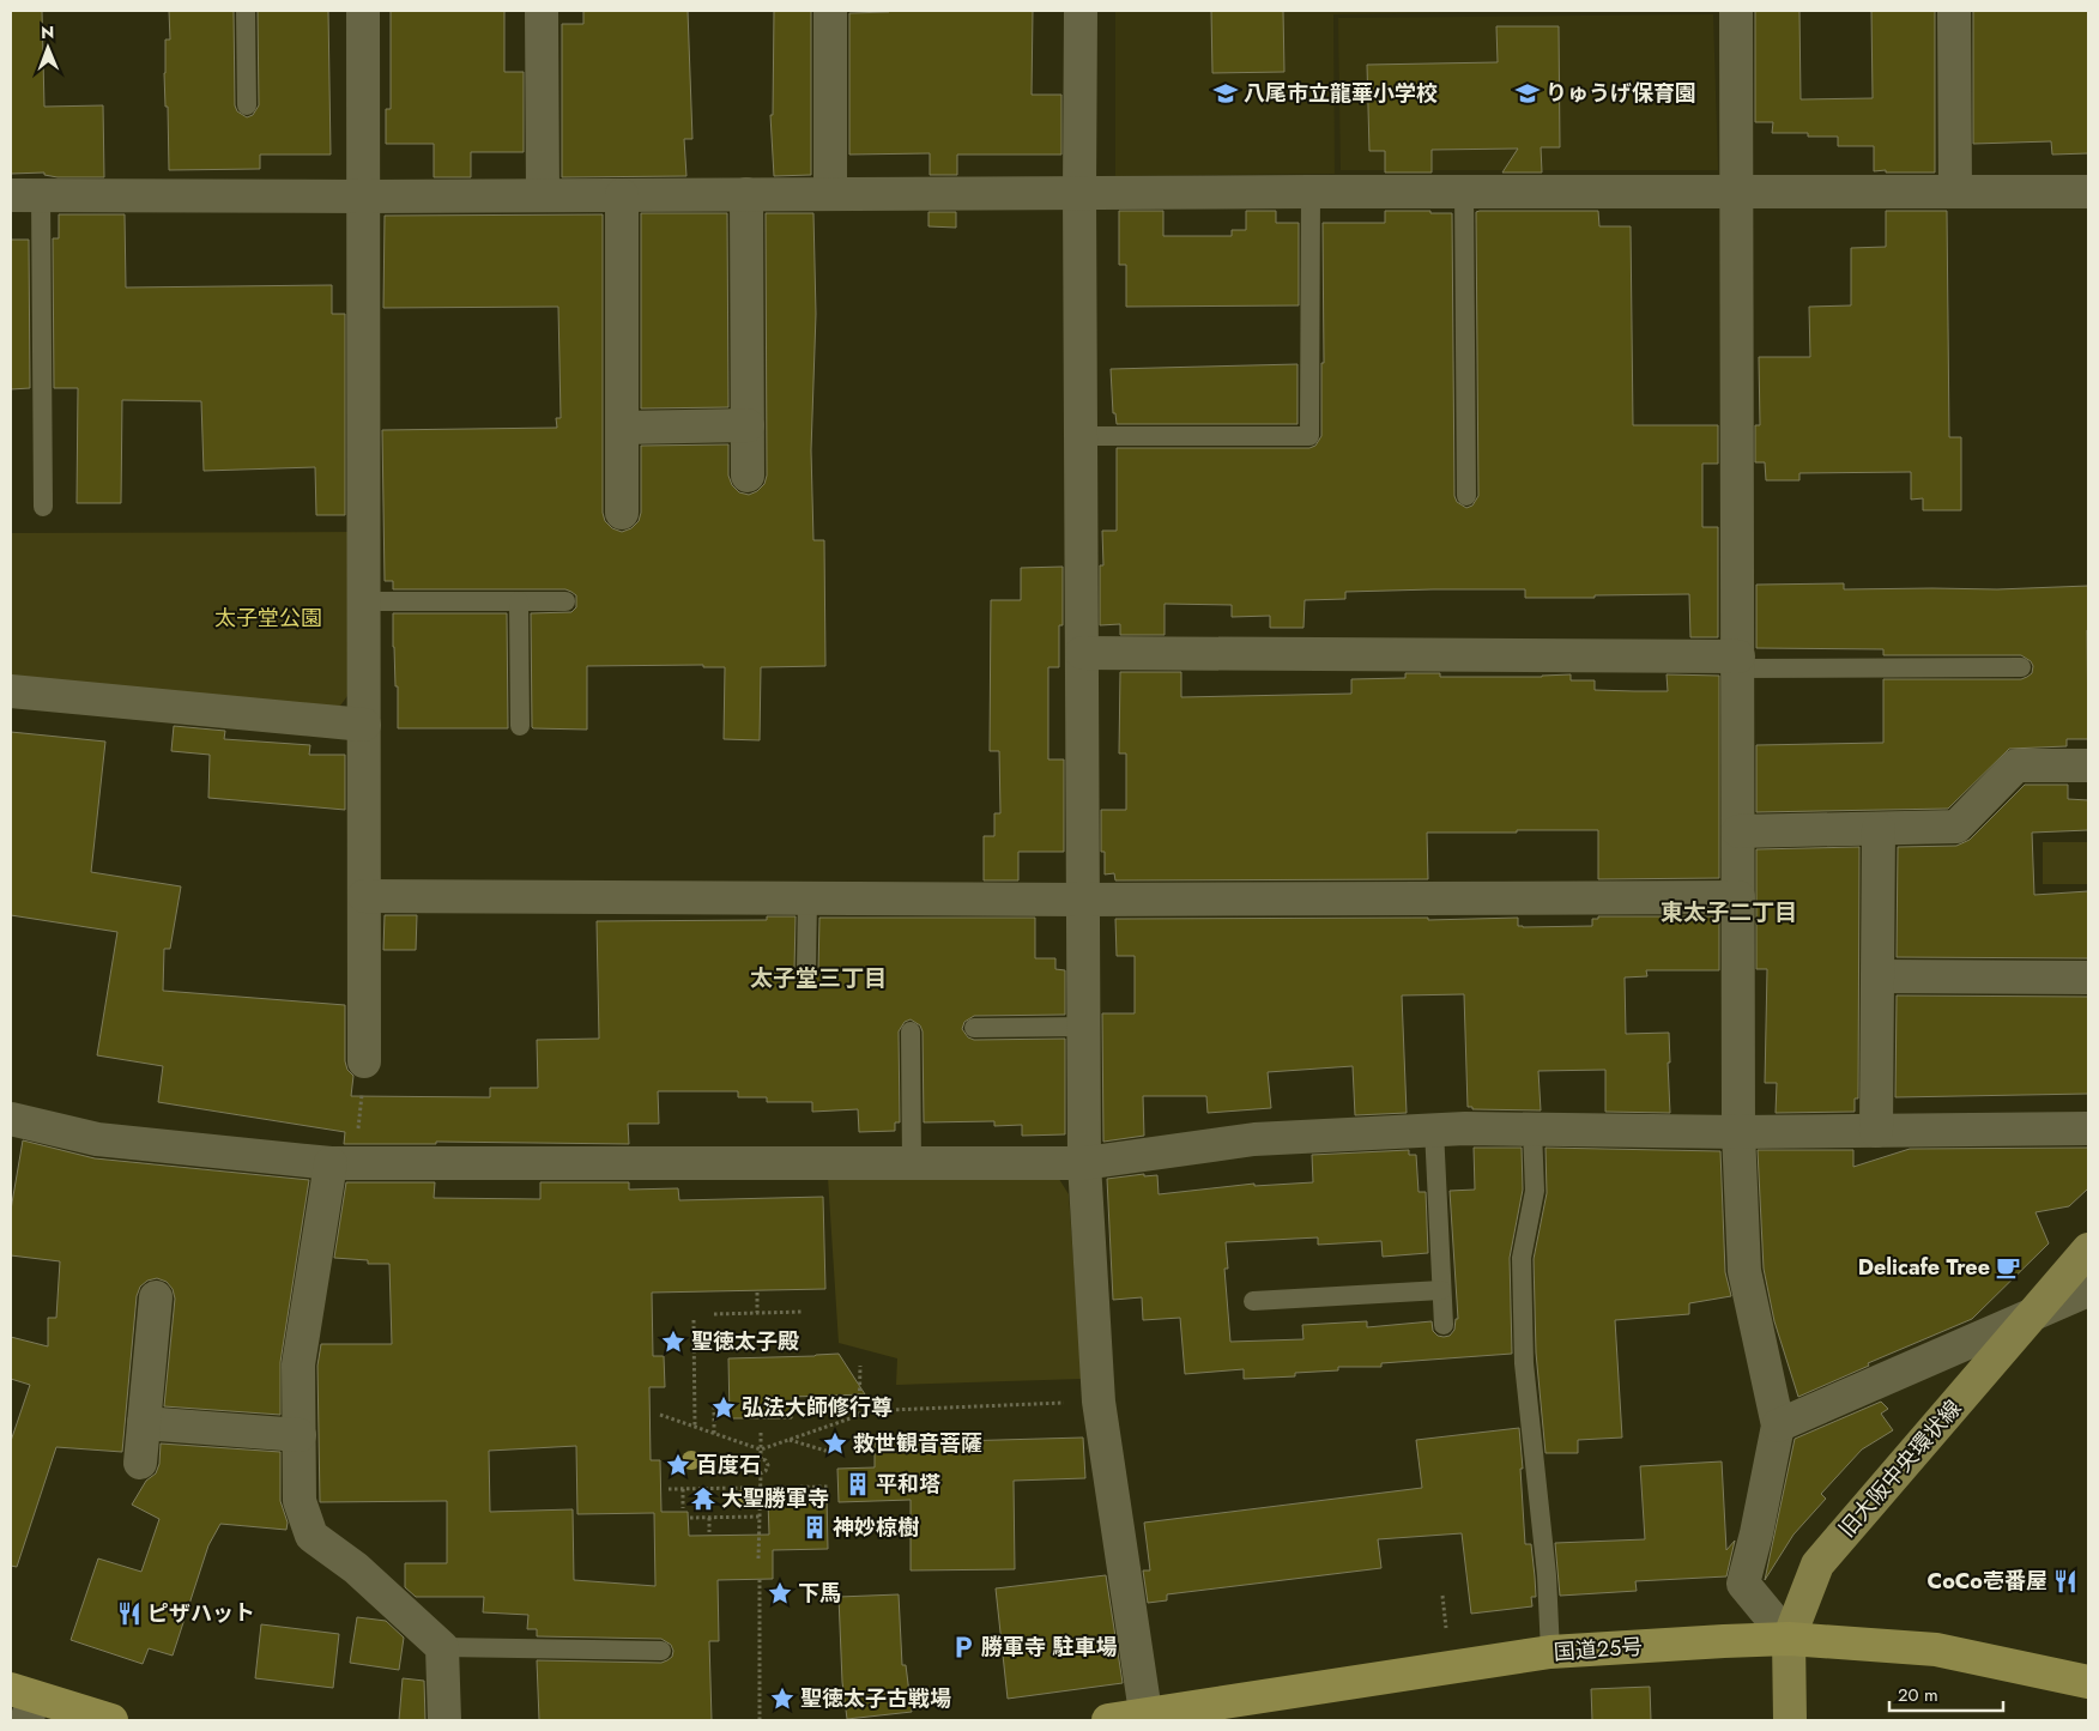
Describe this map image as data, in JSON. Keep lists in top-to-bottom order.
{
  "streets": {
    "highway": ["国道25号"],
    "main road": ["旧大阪中央環状線"]
  },
  "crossings": [
    ["旧大阪中央環状線", "国道25号"]
  ],
  "districts": ["東太子二丁目", "太子堂三丁目"],
  "parks": ["太子堂公園"],
  "places": {
    "school or university": ["八尾市立龍華小学校", "りゅうげ保育園"],
    "cafe": ["Delicafe Tree"],
    "place": [
      "聖徳太子殿",
      "弘法大師修行尊",
      "救世観音菩薩",
      "百度石",
      "下馬",
      "聖徳太子古戦場"
    ],
    "building": ["平和塔", "神妙椋樹"],
    "temple": ["大聖勝軍寺"],
    "restaurant": ["CoCo壱番屋", "ピザハット"],
    "parking": ["勝軍寺 駐車場"]
  },
  "scale_bar": "20 m",
  "north": "top"
}
